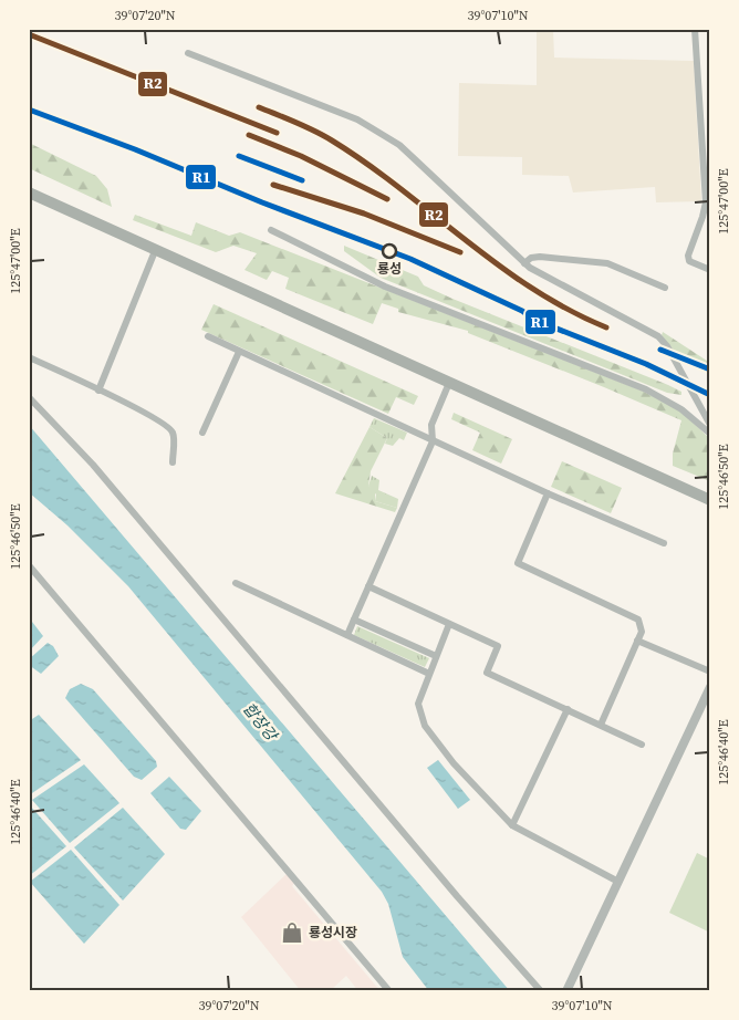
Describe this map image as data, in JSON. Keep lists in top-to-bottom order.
{
  "water": ["합장강"],
  "places": {
    "other": ["룡성"],
    "shop": ["룡성시장"]
  },
  "lines": ["transit line R2", "transit line R1"],
  "coordinates": [
    "39°07'20\"N",
    "39°07'10\"N",
    "125°47'00\"E",
    "125°46'50\"E",
    "125°46'40\"E"
  ]
}
